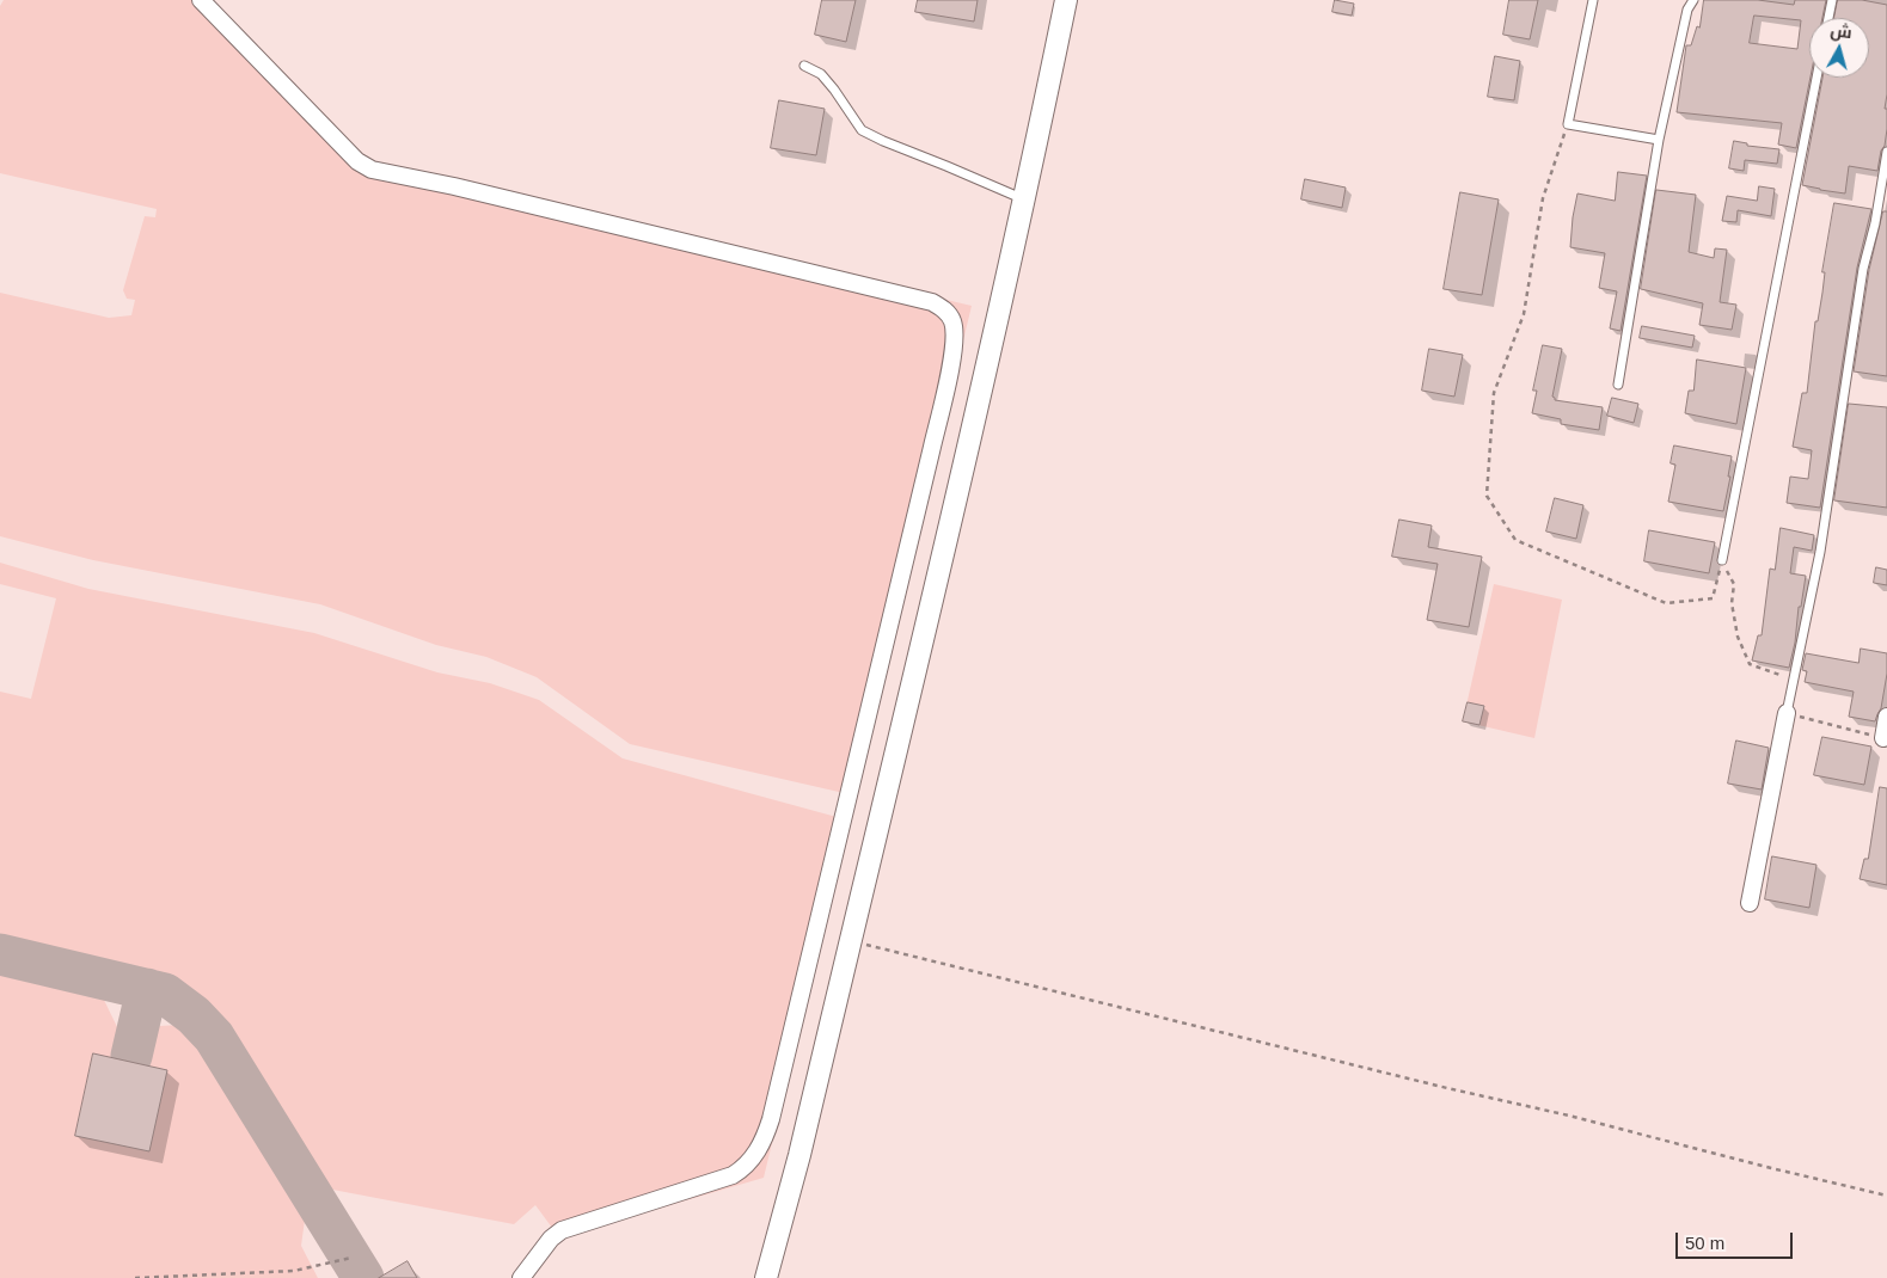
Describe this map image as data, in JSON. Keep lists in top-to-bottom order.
{
  "scale_bar": "50 m",
  "north": "top"
}
